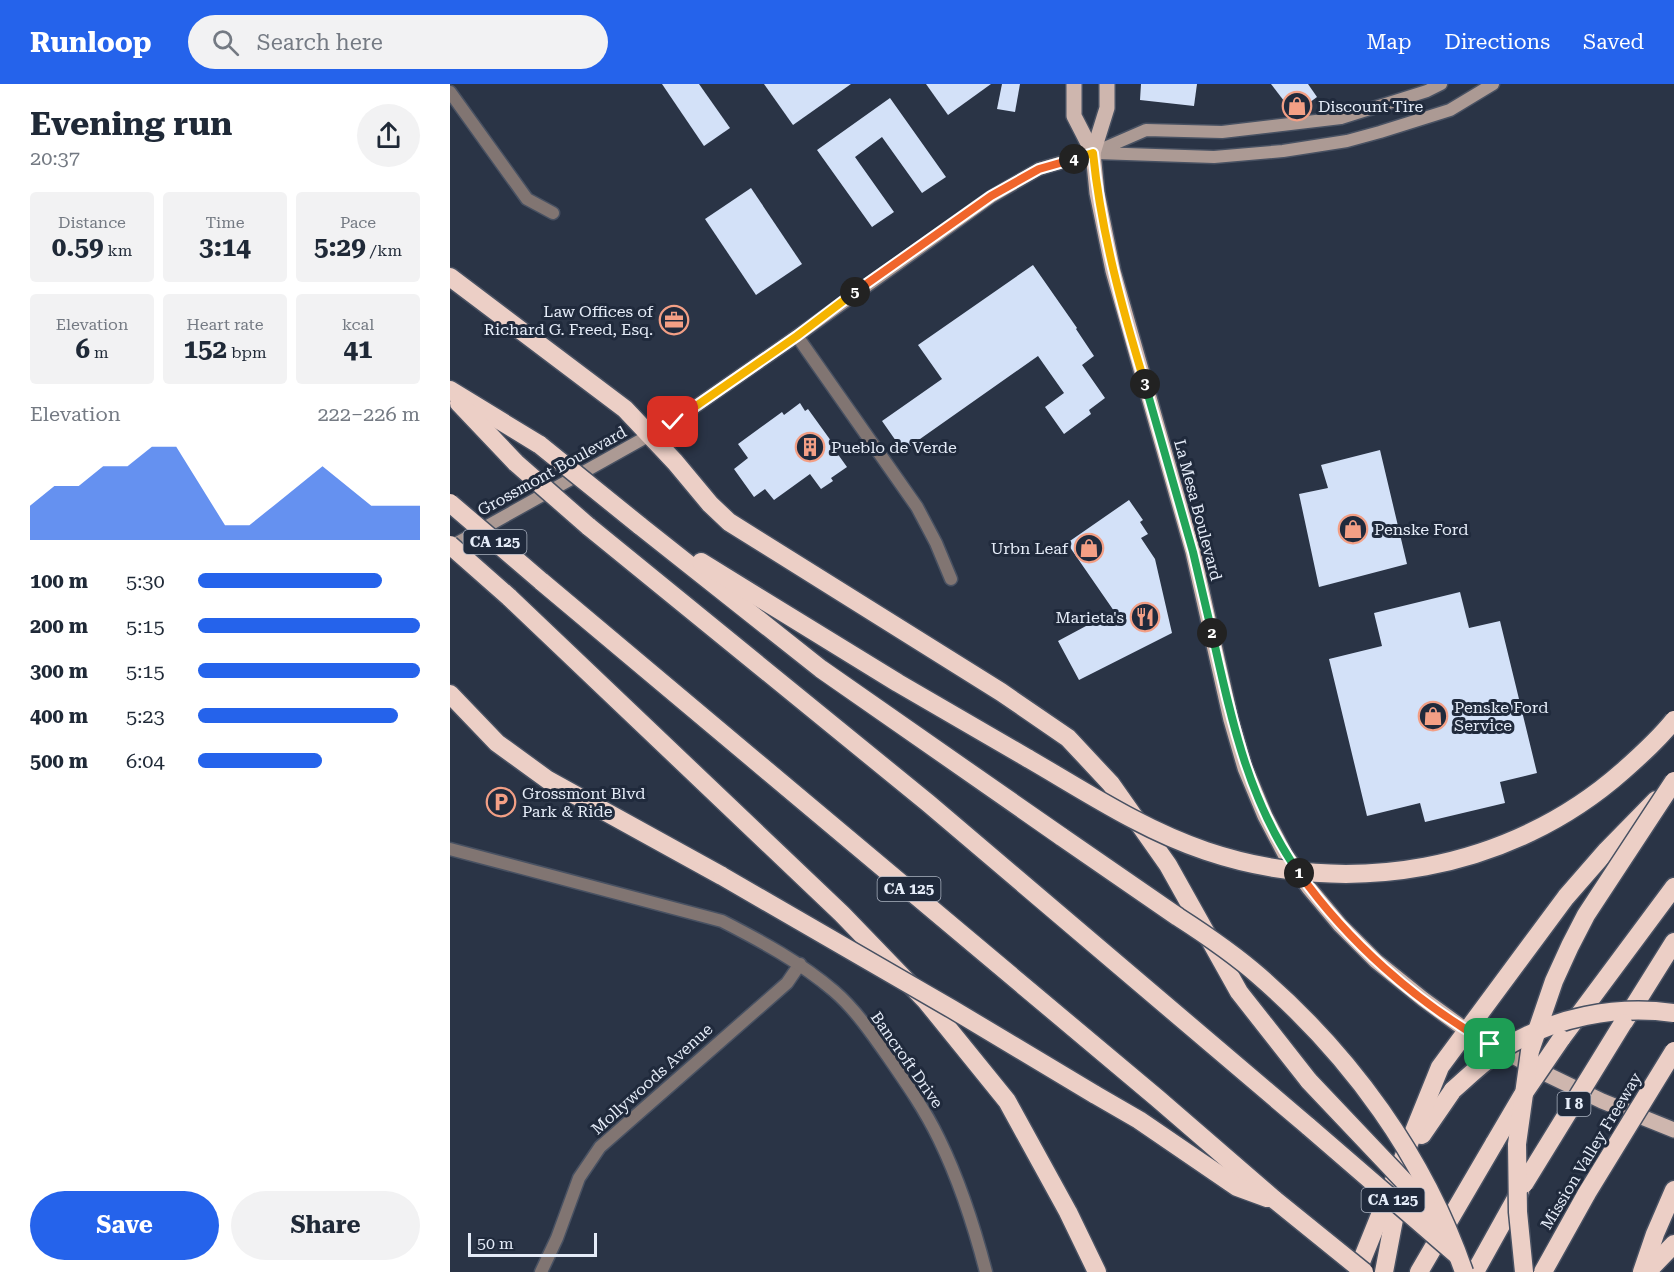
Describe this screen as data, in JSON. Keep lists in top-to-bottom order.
{
  "streets": {
    "highway": ["CA 125", "I 8", "Mission Valley Freeway"],
    "main road": ["Grossmont Boulevard", "La Mesa Boulevard"],
    "street": ["Bancroft Drive", "Mollywoods Avenue"]
  },
  "crossings": [
    ["Grossmont Boulevard", "La Mesa Boulevard"],
    ["CA 125", "I 8"],
    ["Bancroft Drive", "Mollywoods Avenue"]
  ],
  "places": {
    "shop": [
      "Discount Tire",
      "Penske Ford",
      "Urbn Leaf",
      "Penske Ford Service"
    ],
    "office": ["Law Offices of Richard G. Freed, Esq."],
    "building": ["Pueblo de Verde"],
    "restaurant": ["Marieta's"],
    "parking": ["Grossmont Blvd Park & Ride"]
  },
  "scale_bar": "50 m",
  "page": {
    "header": "Runloop",
    "search": "Search here",
    "nav": ["Map", "Directions", "Saved"],
    "heading": ["Evening run", "20:37"],
    "pins": [
      "4",
      "5",
      "3",
      "2",
      "1"
    ],
    "stats": [
      ["Distance", "0.59 km"],
      ["Time", "3:14"],
      ["Pace", "5:29 /km"],
      ["Elevation", "6 m"],
      ["Heart rate", "152 bpm"],
      ["kcal", "41"]
    ],
    "chart": ["Elevation", "222–226 m"],
    "list": [
      {
        "name": "100 m",
        "note": "5:30"
      },
      {
        "name": "200 m",
        "note": "5:15"
      },
      {
        "name": "300 m",
        "note": "5:15"
      },
      {
        "name": "400 m",
        "note": "5:23"
      },
      {
        "name": "500 m",
        "note": "6:04"
      }
    ],
    "buttons": ["Save", "Share"],
    "scale": "50 m"
  }
}
